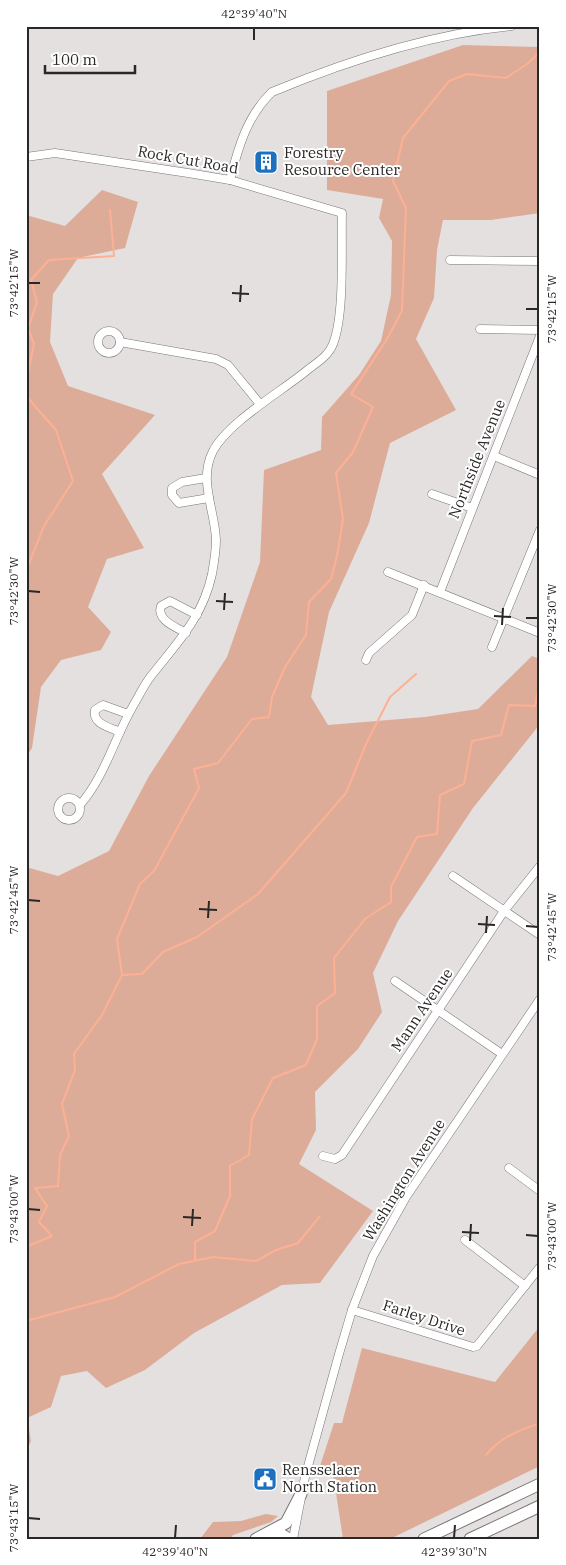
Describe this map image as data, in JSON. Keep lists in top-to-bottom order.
{
  "streets": {
    "street": [
      "Rock Cut Road",
      "Northside Avenue",
      "Mann Avenue",
      "Washington Avenue",
      "Farley Drive"
    ]
  },
  "crossings": [
    ["Washington Avenue", "Farley Drive"]
  ],
  "places": {
    "building": ["Forestry Resource Center"],
    "public building": ["Rensselaer North Station"]
  },
  "scale_bar": "100 m",
  "coordinates": [
    "42°39'40\"N",
    "73°42'15\"W",
    "73°42'30\"W",
    "73°42'45\"W",
    "73°43'00\"W",
    "73°43'15\"W",
    "42°39'30\"N"
  ]
}
